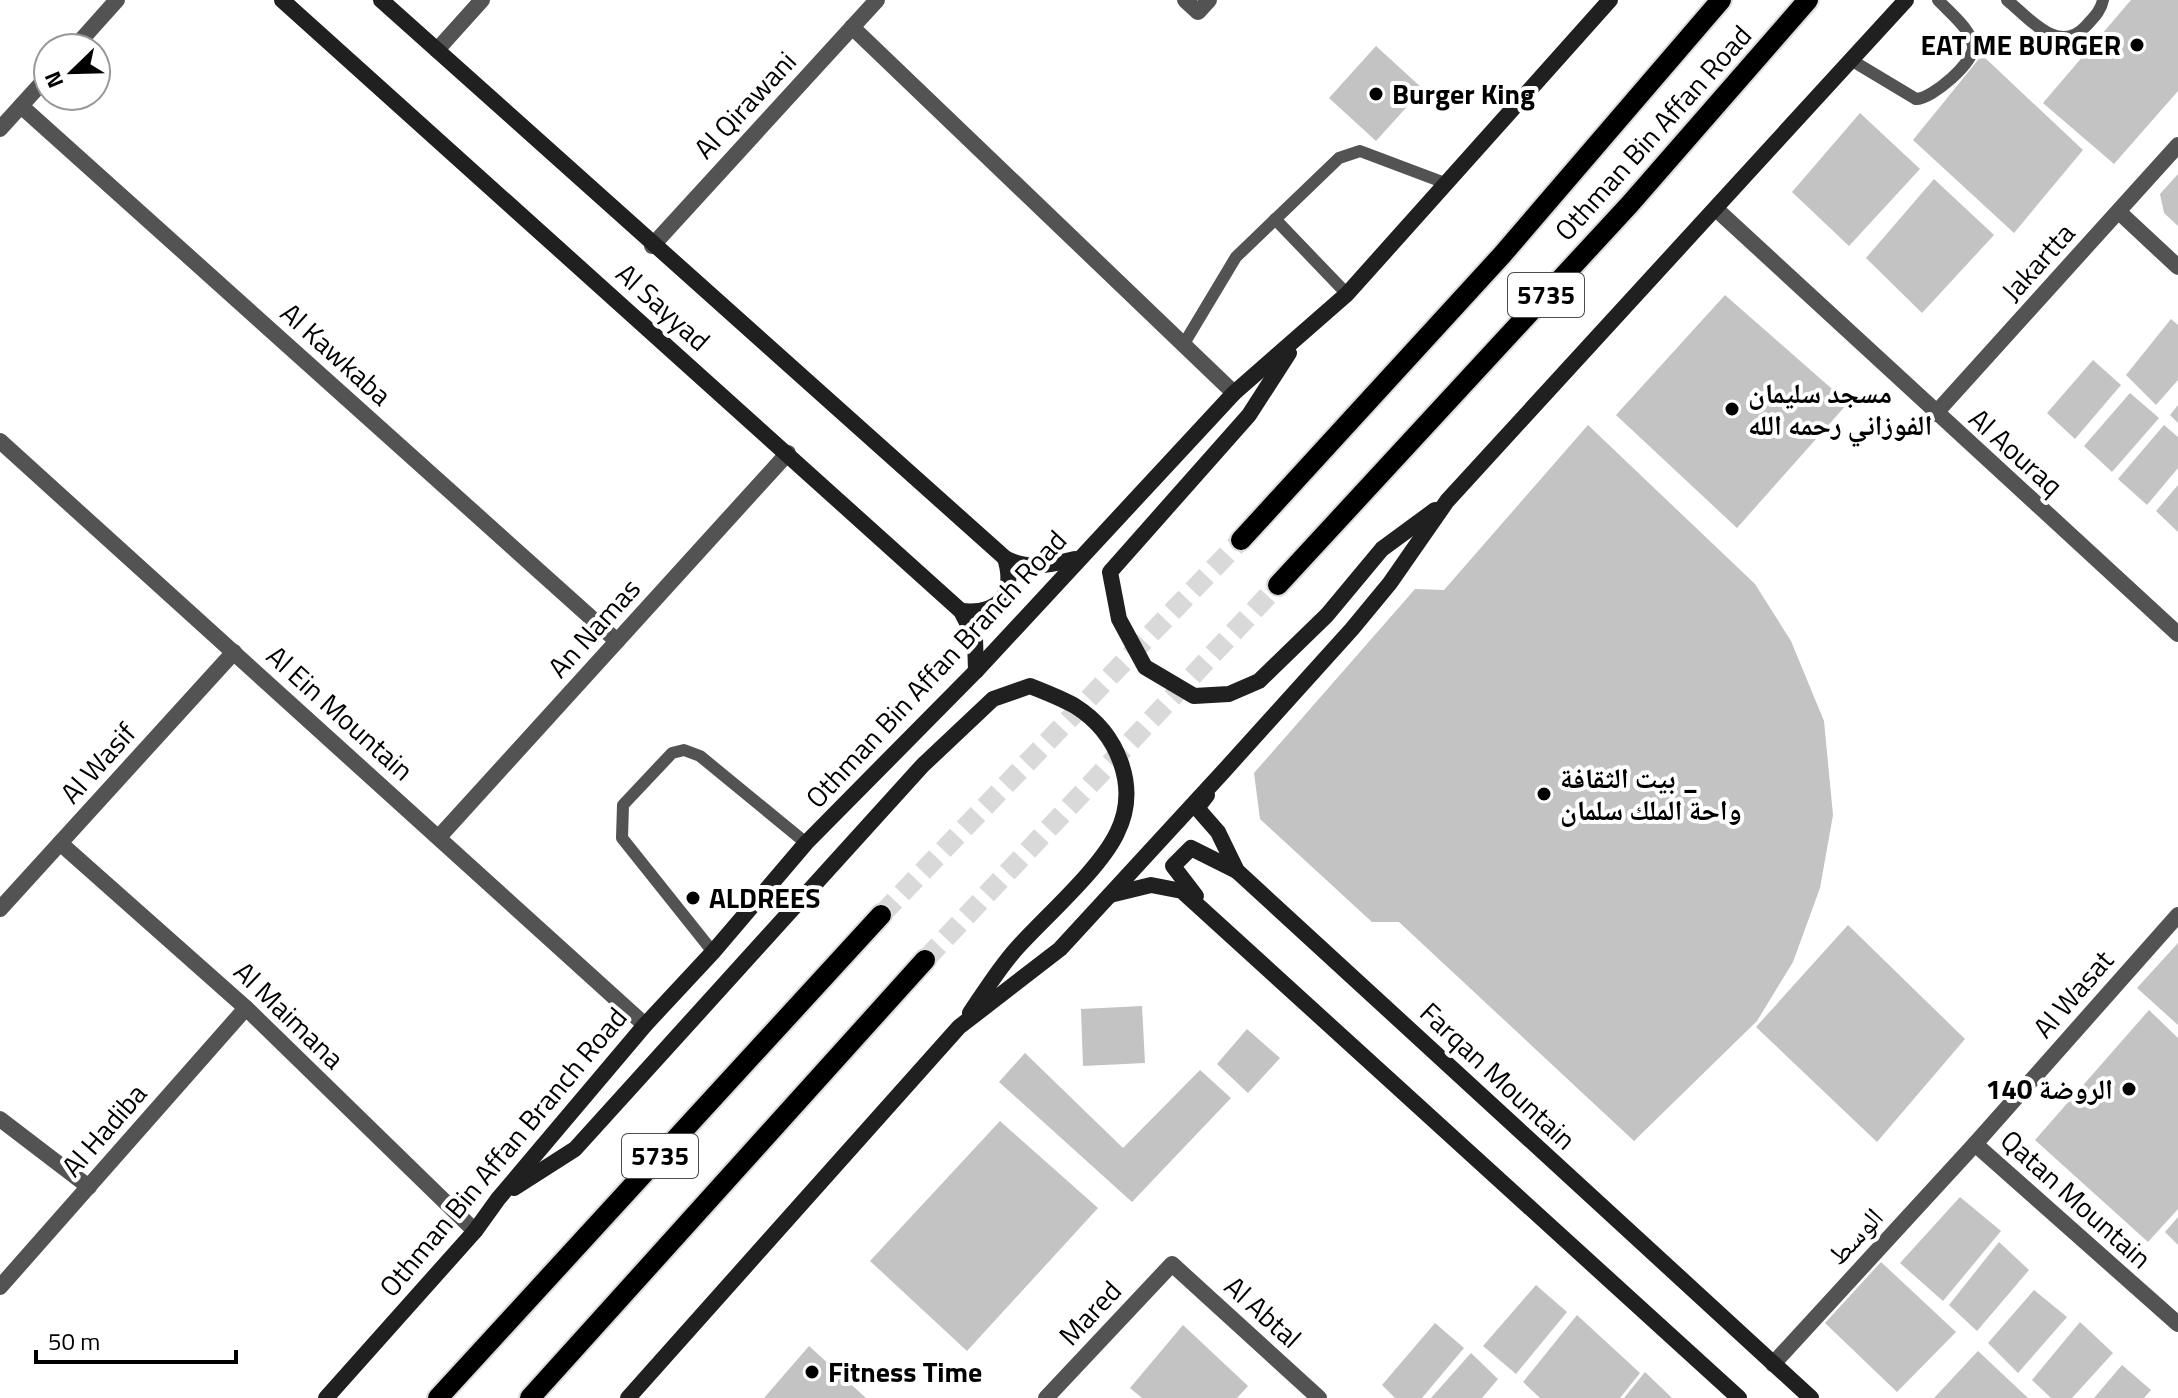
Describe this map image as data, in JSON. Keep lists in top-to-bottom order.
{
  "streets": {
    "main road": ["Othman Bin Affan Road", "5735"],
    "street": [
      "Al Qirawani",
      "Jakartta",
      "Al Sayyad",
      "Al Kawkaba",
      "Al Aouraq",
      "An Namas",
      "Othman Bin Affan Branch Road",
      "Al Ein Mountain",
      "Al Wasif",
      "Al Wasat",
      "Al Maimana",
      "Farqan Mountain",
      "Al Hadiba",
      "Qatan Mountain",
      "الوسط",
      "Al Abtal",
      "Mared"
    ]
  },
  "crossings": [
    ["Al Qirawani", "Al Sayyad"],
    ["Jakartta", "Al Aouraq"],
    ["Al Sayyad", "An Namas"],
    ["Al Sayyad", "Othman Bin Affan Branch Road"],
    ["Al Kawkaba", "An Namas"],
    ["An Namas", "Al Ein Mountain"],
    ["Othman Bin Affan Branch Road", "Al Ein Mountain"],
    ["Othman Bin Affan Branch Road", "Al Maimana"],
    ["Al Ein Mountain", "Al Wasif"],
    ["Al Wasif", "Al Maimana"],
    ["Al Wasat", "Qatan Mountain"],
    ["Al Wasat", "الوسط"],
    ["Al Maimana", "Al Hadiba"],
    ["Farqan Mountain", "الوسط"],
    ["Qatan Mountain", "الوسط"],
    ["Al Abtal", "Mared"]
  ],
  "places": [
    "EAT ME BURGER",
    "Burger King",
    "مسجد سليمان الفوزاني رحمه الله",
    "بيت الثقافة _ واحة الملك سلمان",
    "ALDREES",
    "الروضة 140",
    "Fitness Time"
  ],
  "scale_bar": "50 m",
  "north": "bottom left"
}
